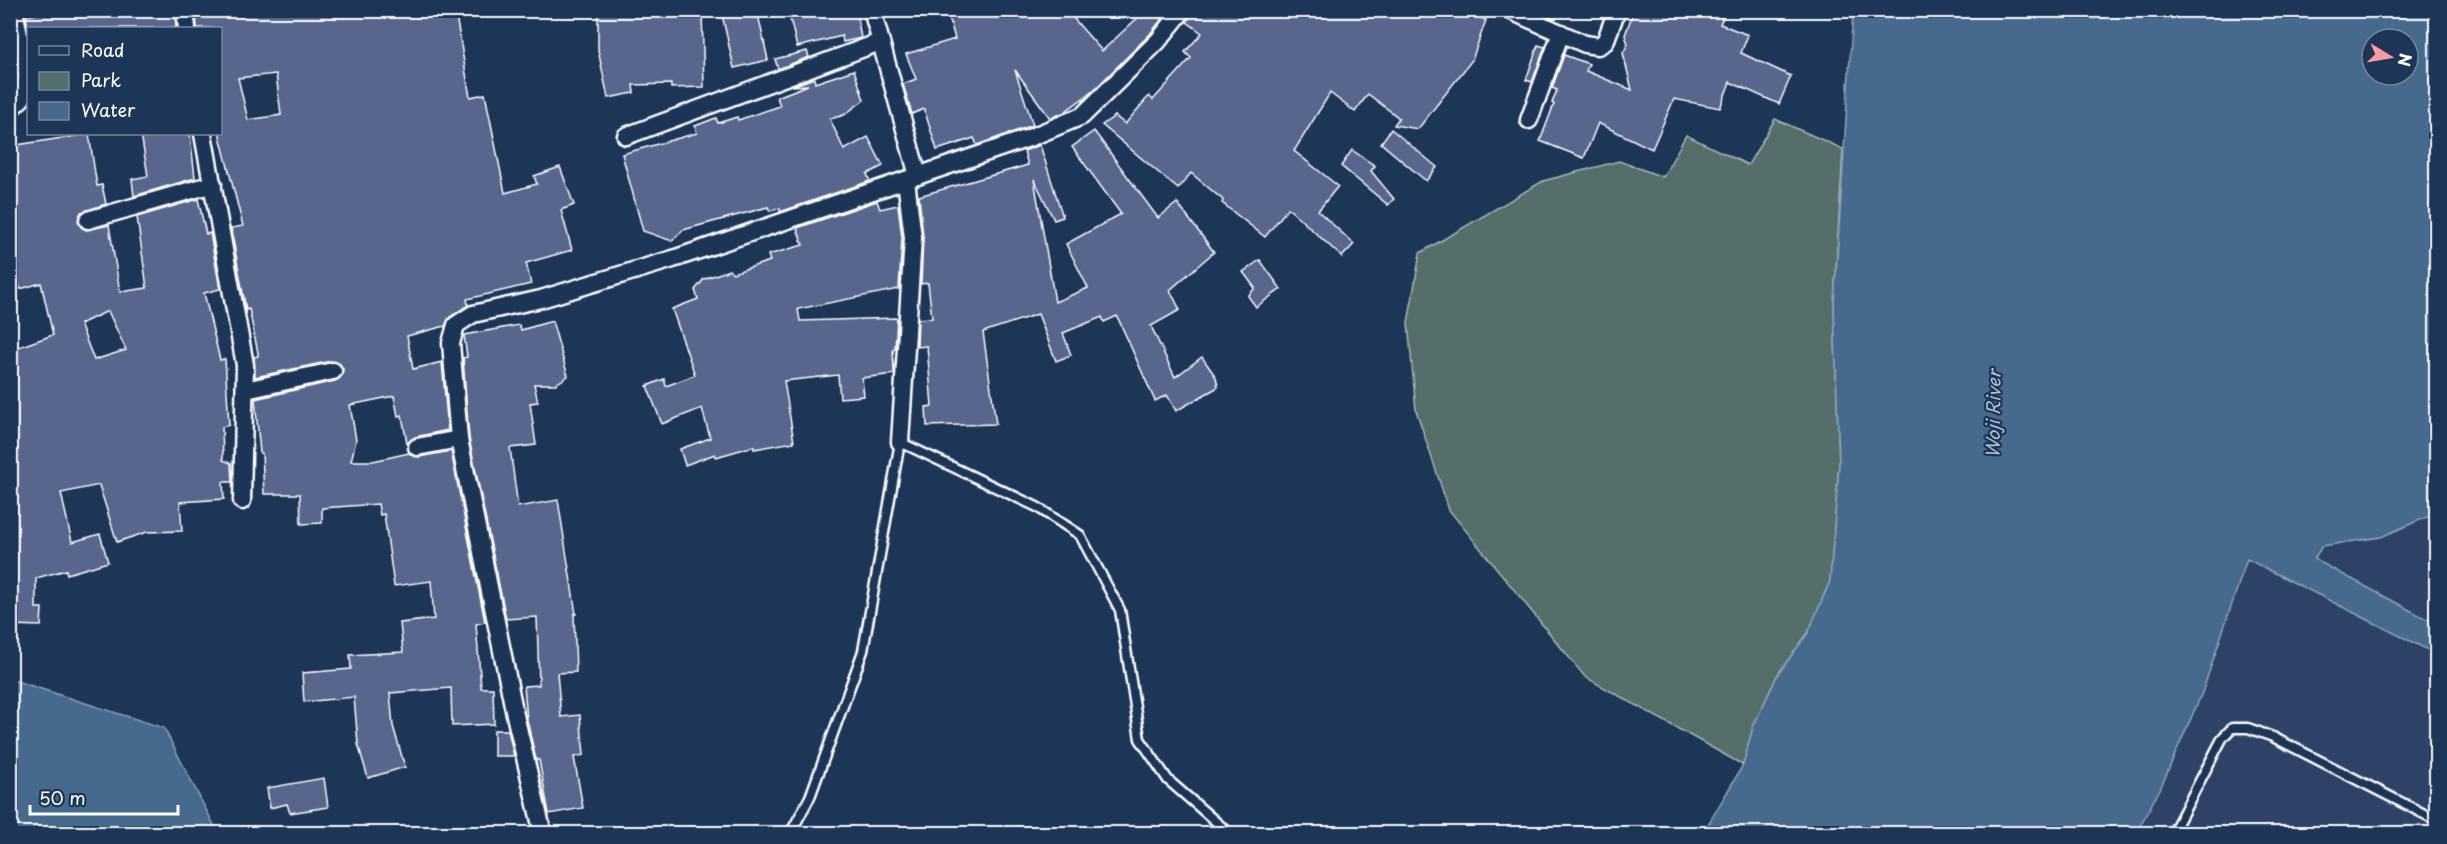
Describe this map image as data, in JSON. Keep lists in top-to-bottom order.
{
  "water": ["Woji River"],
  "legend": ["Road", "Park", "Water"],
  "scale_bar": "50 m",
  "north": "right"
}
